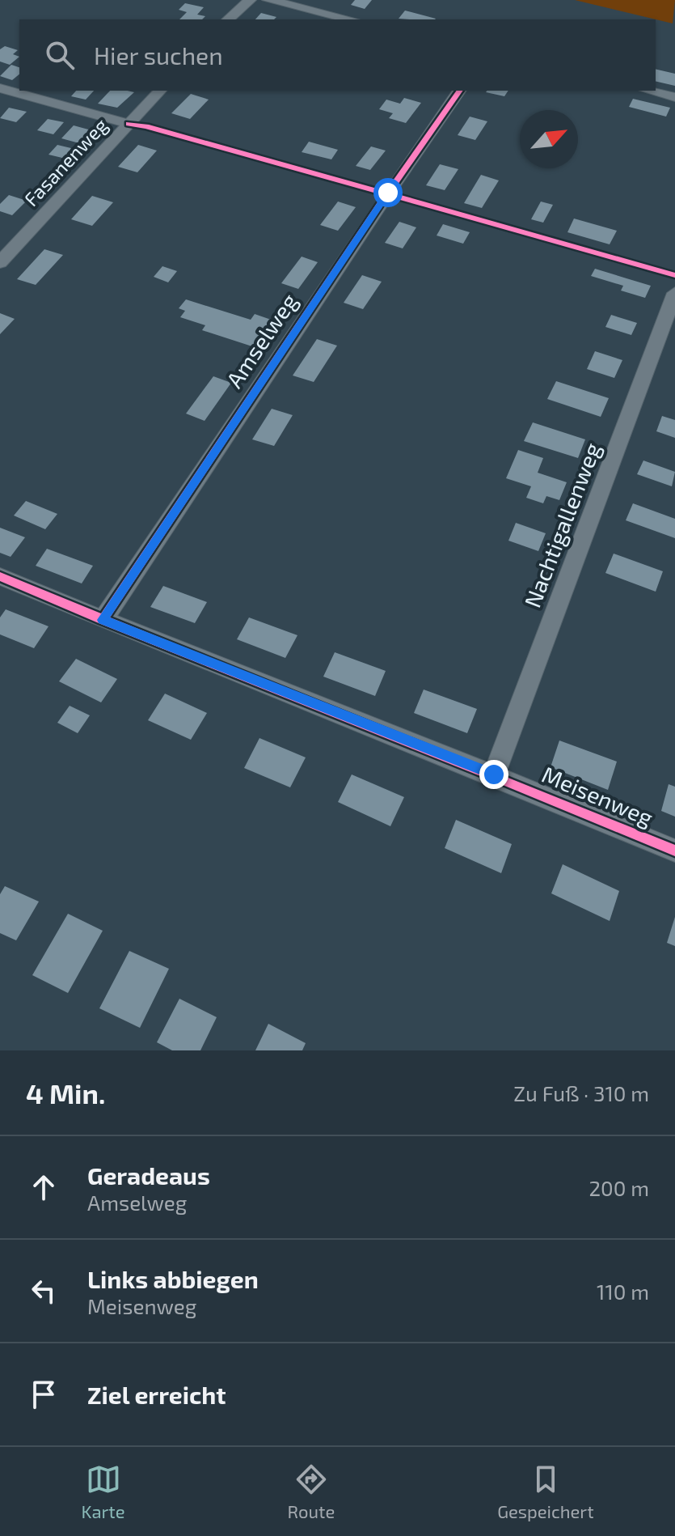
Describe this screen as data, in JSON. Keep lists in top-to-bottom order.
{
  "streets": {
    "street": [
      "Fasanenweg",
      "Amselweg",
      "Nachtigallenweg",
      "Meisenweg"
    ]
  },
  "crossings": [
    ["Amselweg", "Meisenweg"],
    ["Nachtigallenweg", "Meisenweg"]
  ],
  "north": "top right",
  "page": {
    "search": "Hier suchen",
    "heading": ["4 Min.", "Zu Fuß · 310 m"],
    "list": [
      ["Geradeaus", "Amselweg", "200 m"],
      ["Links abbiegen", "Meisenweg", "110 m"],
      "Ziel erreicht"
    ],
    "nav": ["Karte", "Route", "Gespeichert"]
  }
}
